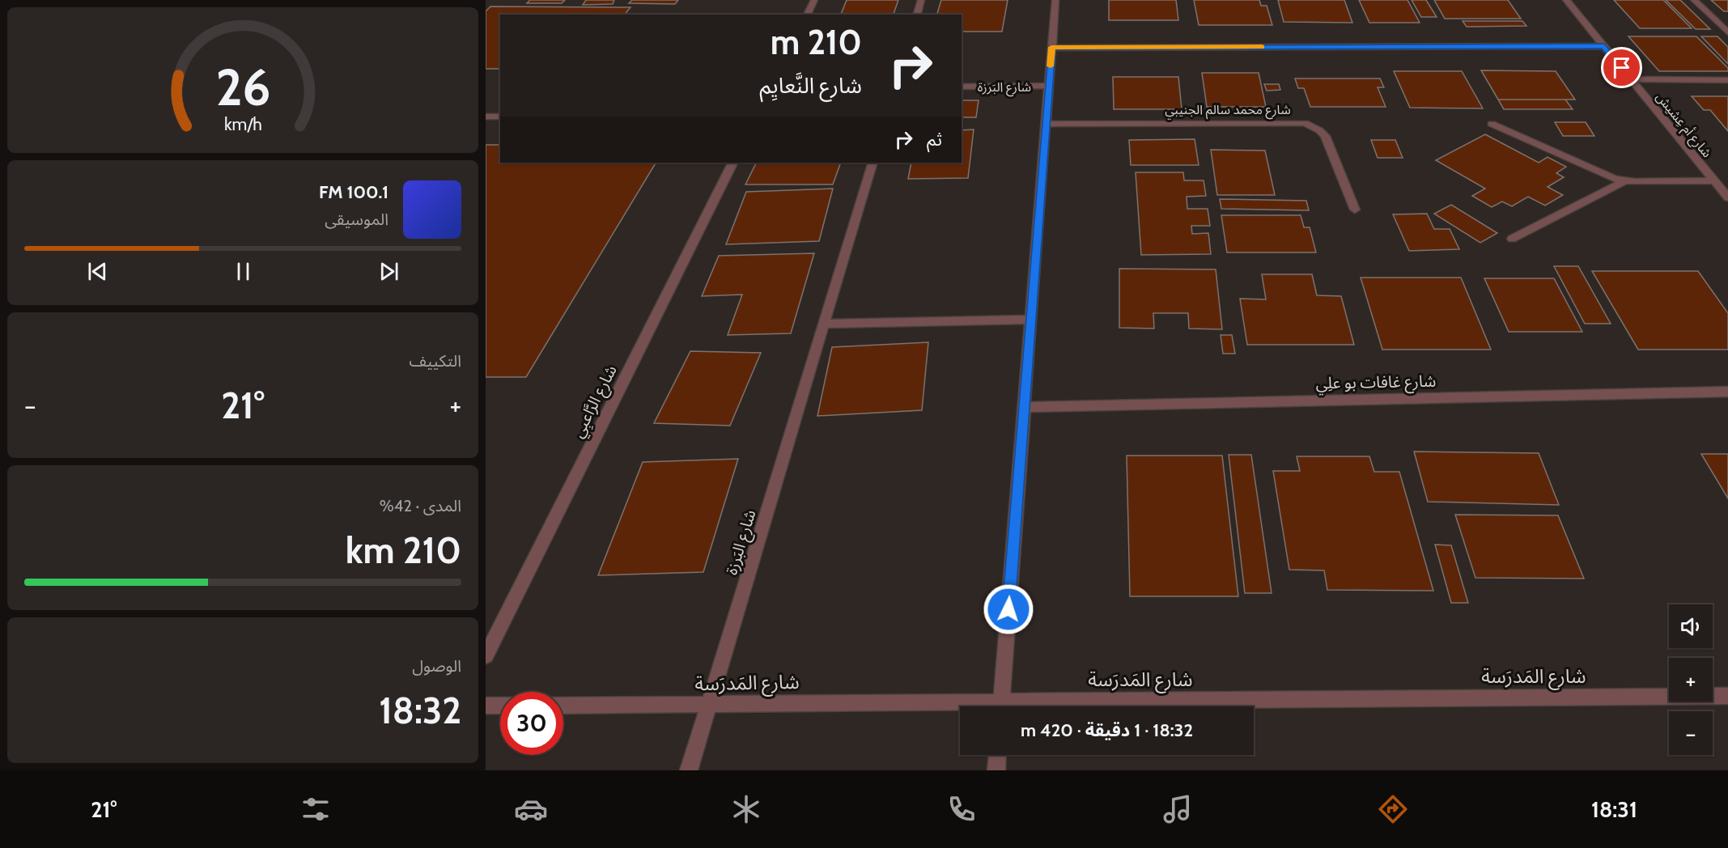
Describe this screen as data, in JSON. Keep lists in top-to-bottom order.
{
  "streets": {
    "street": [
      "شارع البَرزة",
      "شارع محمد سالم الجنيبي",
      "شارع أم عِشيش",
      "شارع غافات بو علِي",
      "شارع الرَّاعبِي",
      "شارع المَدرَسة"
    ]
  },
  "crossings": [
    ["شارع البَرزة", "شارع المَدرَسة"]
  ],
  "page": {
    "turn": ["210 m", "شارع النَّعايِم"],
    "then": "ثم",
    "song": ["100.1 FM", "الموسيقى"],
    "tile": [
      "التكييف",
      ["المدى · 42%", "210 km"],
      ["الوصول", "18:32"]
    ],
    "heat": ["−", "21°", "+"],
    "map_buttons": ["+", "−"],
    "limit": "30",
    "trip": "18:32 · 1 دقيقة · 420 m",
    "tabs": ["18:31", "21°"],
    "gauge": ["26", "km/h"]
  }
}
